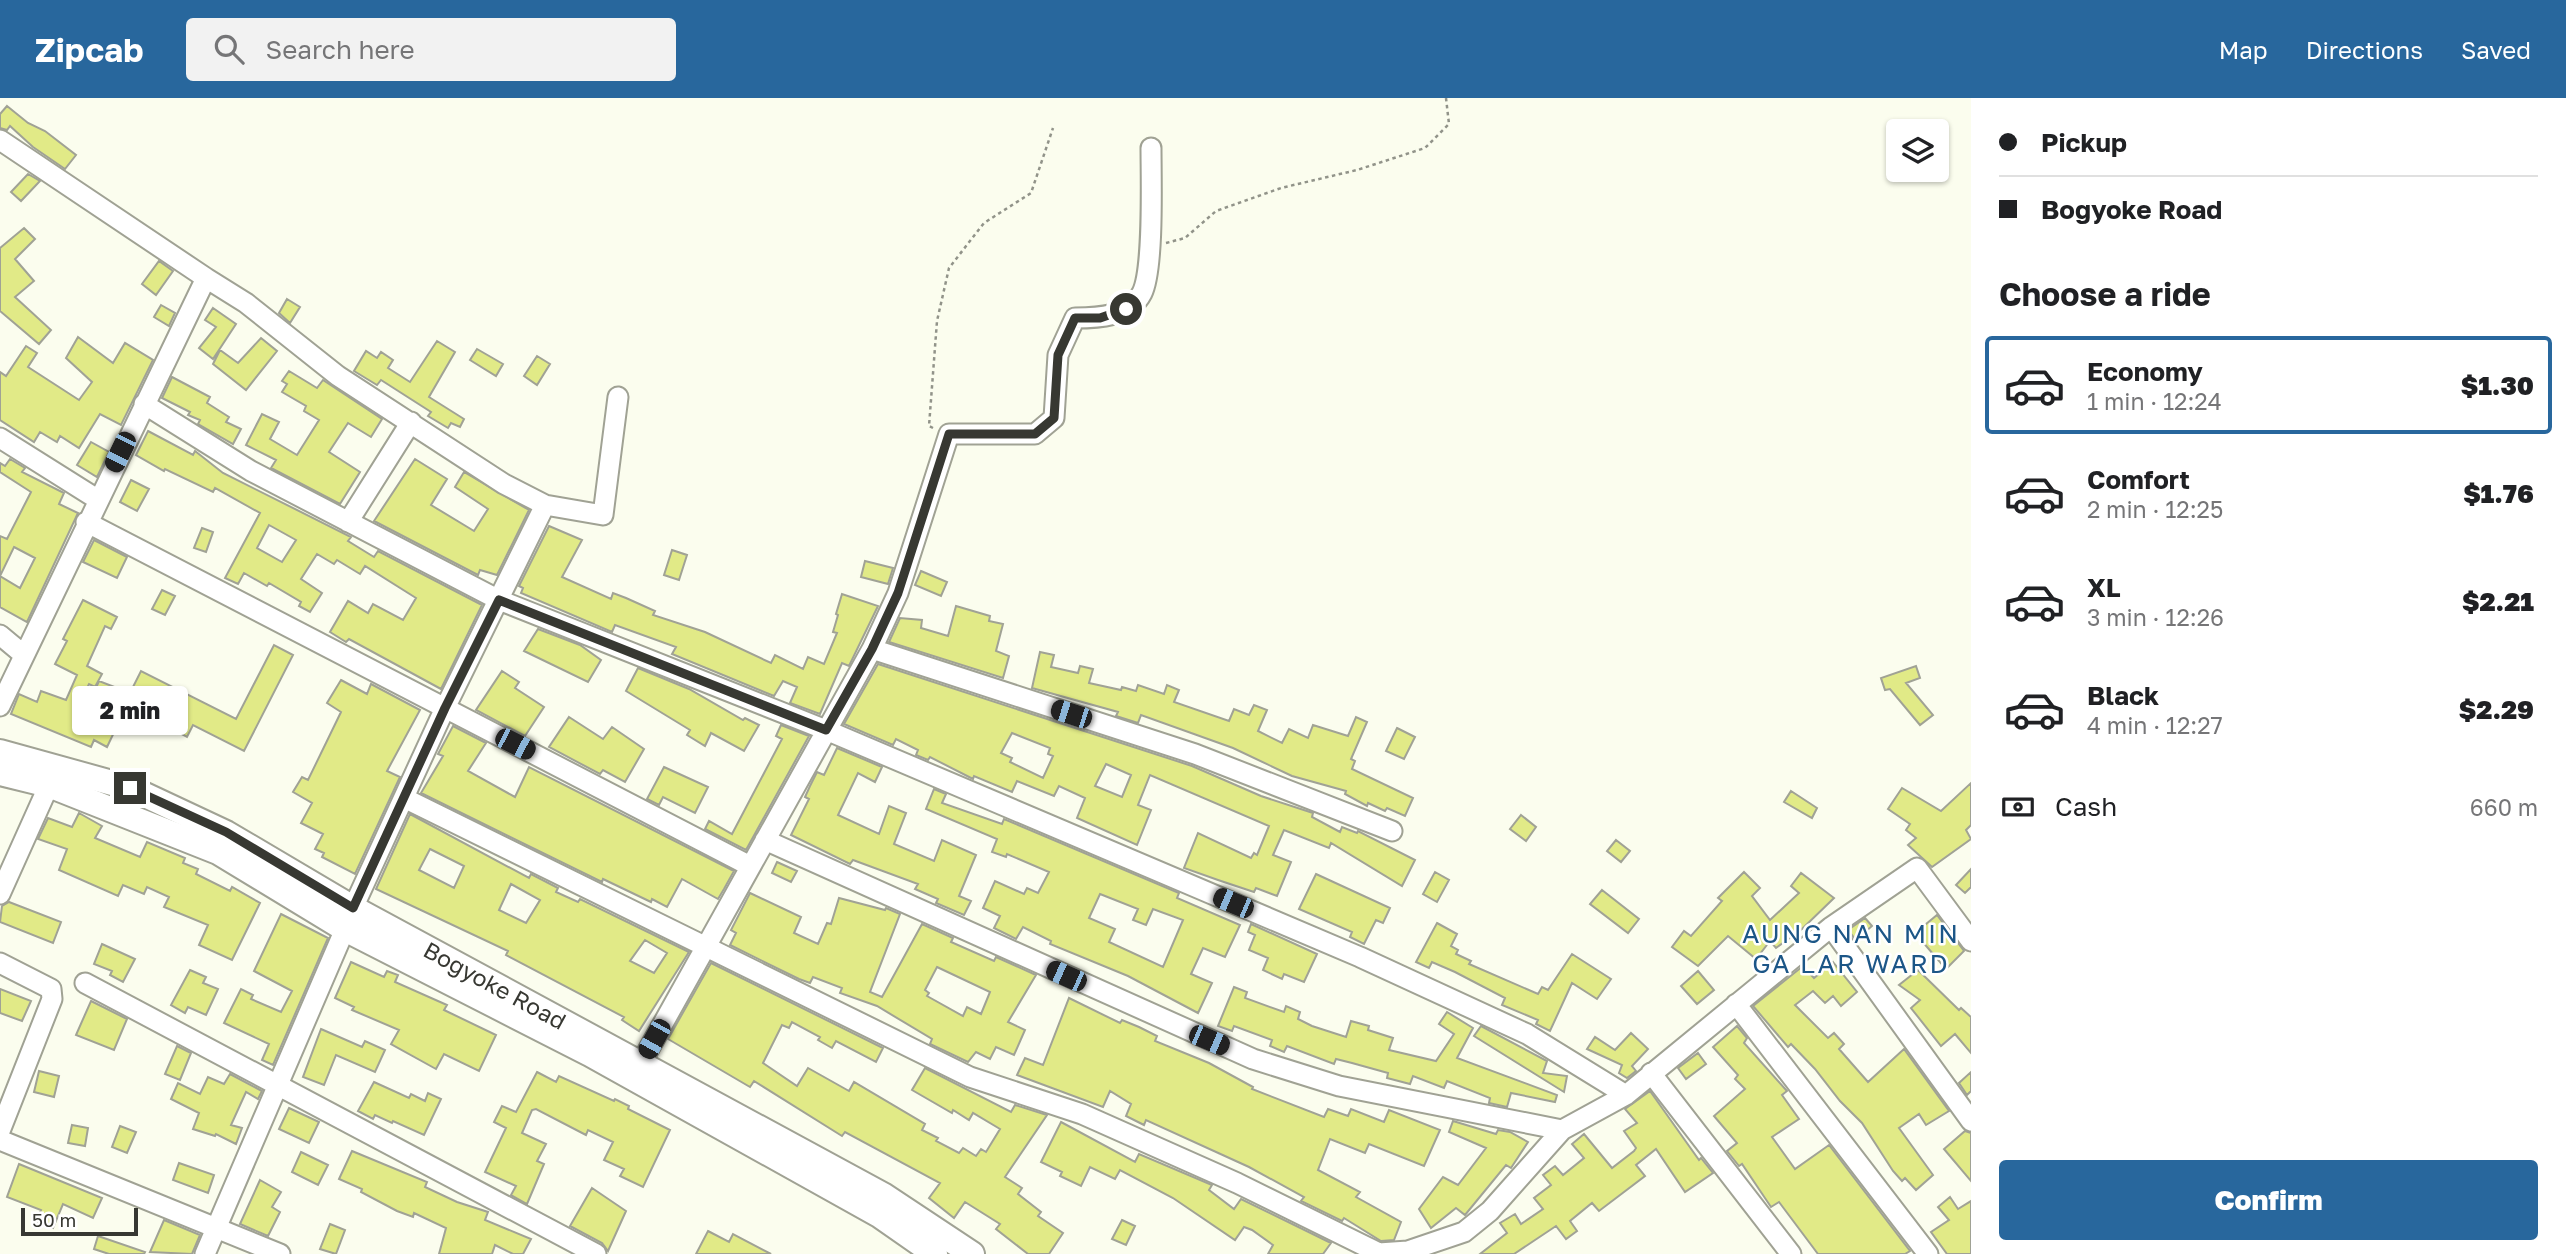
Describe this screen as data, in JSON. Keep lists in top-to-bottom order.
{
  "streets": {
    "main road": ["Bogyoke Road"]
  },
  "districts": ["AUNG NAN MIN GA LAR WARD"],
  "scale_bar": "50 m",
  "page": {
    "header": "Zipcab",
    "search": "Search here",
    "nav": ["Map", "Directions", "Saved"],
    "banner": ["Pickup", "Bogyoke Road"],
    "heading": "Choose a ride",
    "list": [
      {
        "name": "Economy",
        "note": "1 min · 12:24",
        "value": "$1.30"
      },
      {
        "name": "Comfort",
        "note": "2 min · 12:25",
        "value": "$1.76"
      },
      {
        "name": "XL",
        "note": "3 min · 12:26",
        "value": "$2.21"
      },
      {
        "name": "Black",
        "note": "4 min · 12:27",
        "value": "$2.29"
      }
    ],
    "bubble": "2 min",
    "pay": ["Cash", "660 m"],
    "buttons": "Confirm",
    "scale": "50 m"
  }
}
